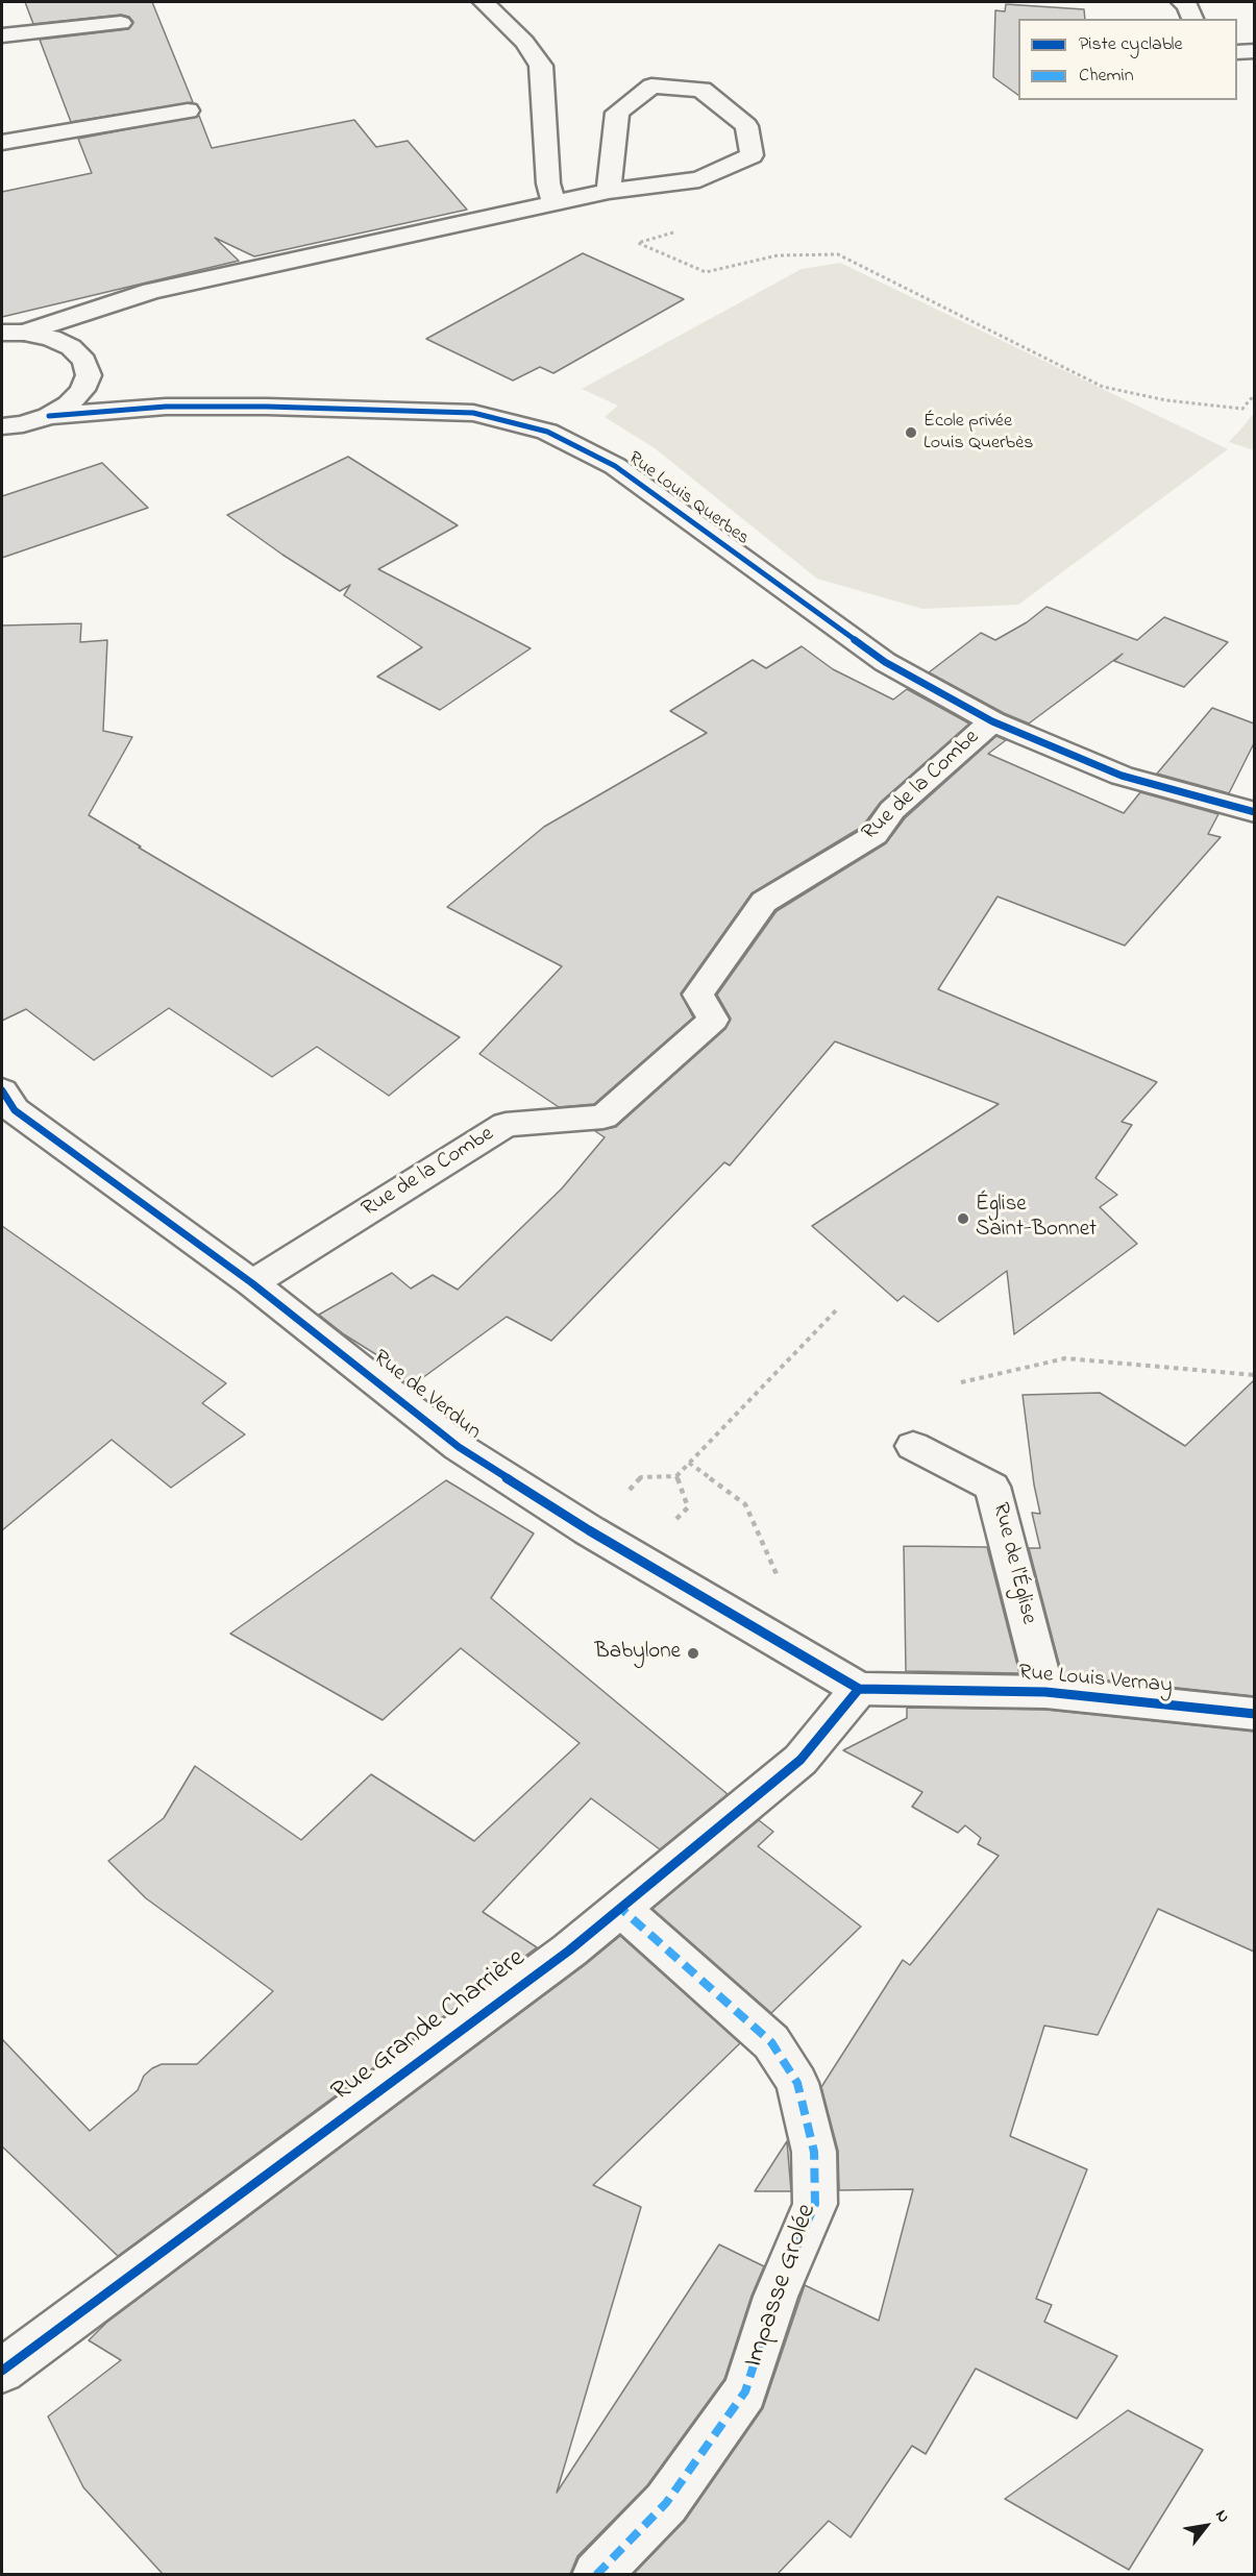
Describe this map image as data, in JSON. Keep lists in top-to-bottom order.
{
  "streets": {
    "street": [
      "Rue Louis Querbes",
      "Rue de la Combe",
      "Rue de Verdun",
      "Rue de l'Église",
      "Rue Louis Vernay",
      "Rue Grande Charrière",
      "Impasse Grolée"
    ]
  },
  "crossings": [
    ["Rue Louis Querbes", "Rue de la Combe"],
    ["Rue de la Combe", "Rue de Verdun"],
    ["Rue de Verdun", "Rue Louis Vernay"],
    ["Rue de Verdun", "Rue Grande Charrière"],
    ["Rue de l'Église", "Rue Louis Vernay"],
    ["Rue Louis Vernay", "Rue Grande Charrière"],
    ["Rue Grande Charrière", "Impasse Grolée"]
  ],
  "places": ["École privée Louis Querbès", "Église Saint-Bonnet", "Babylone"],
  "legend": ["Piste cyclable", "Chemin"],
  "north": "top right"
}
